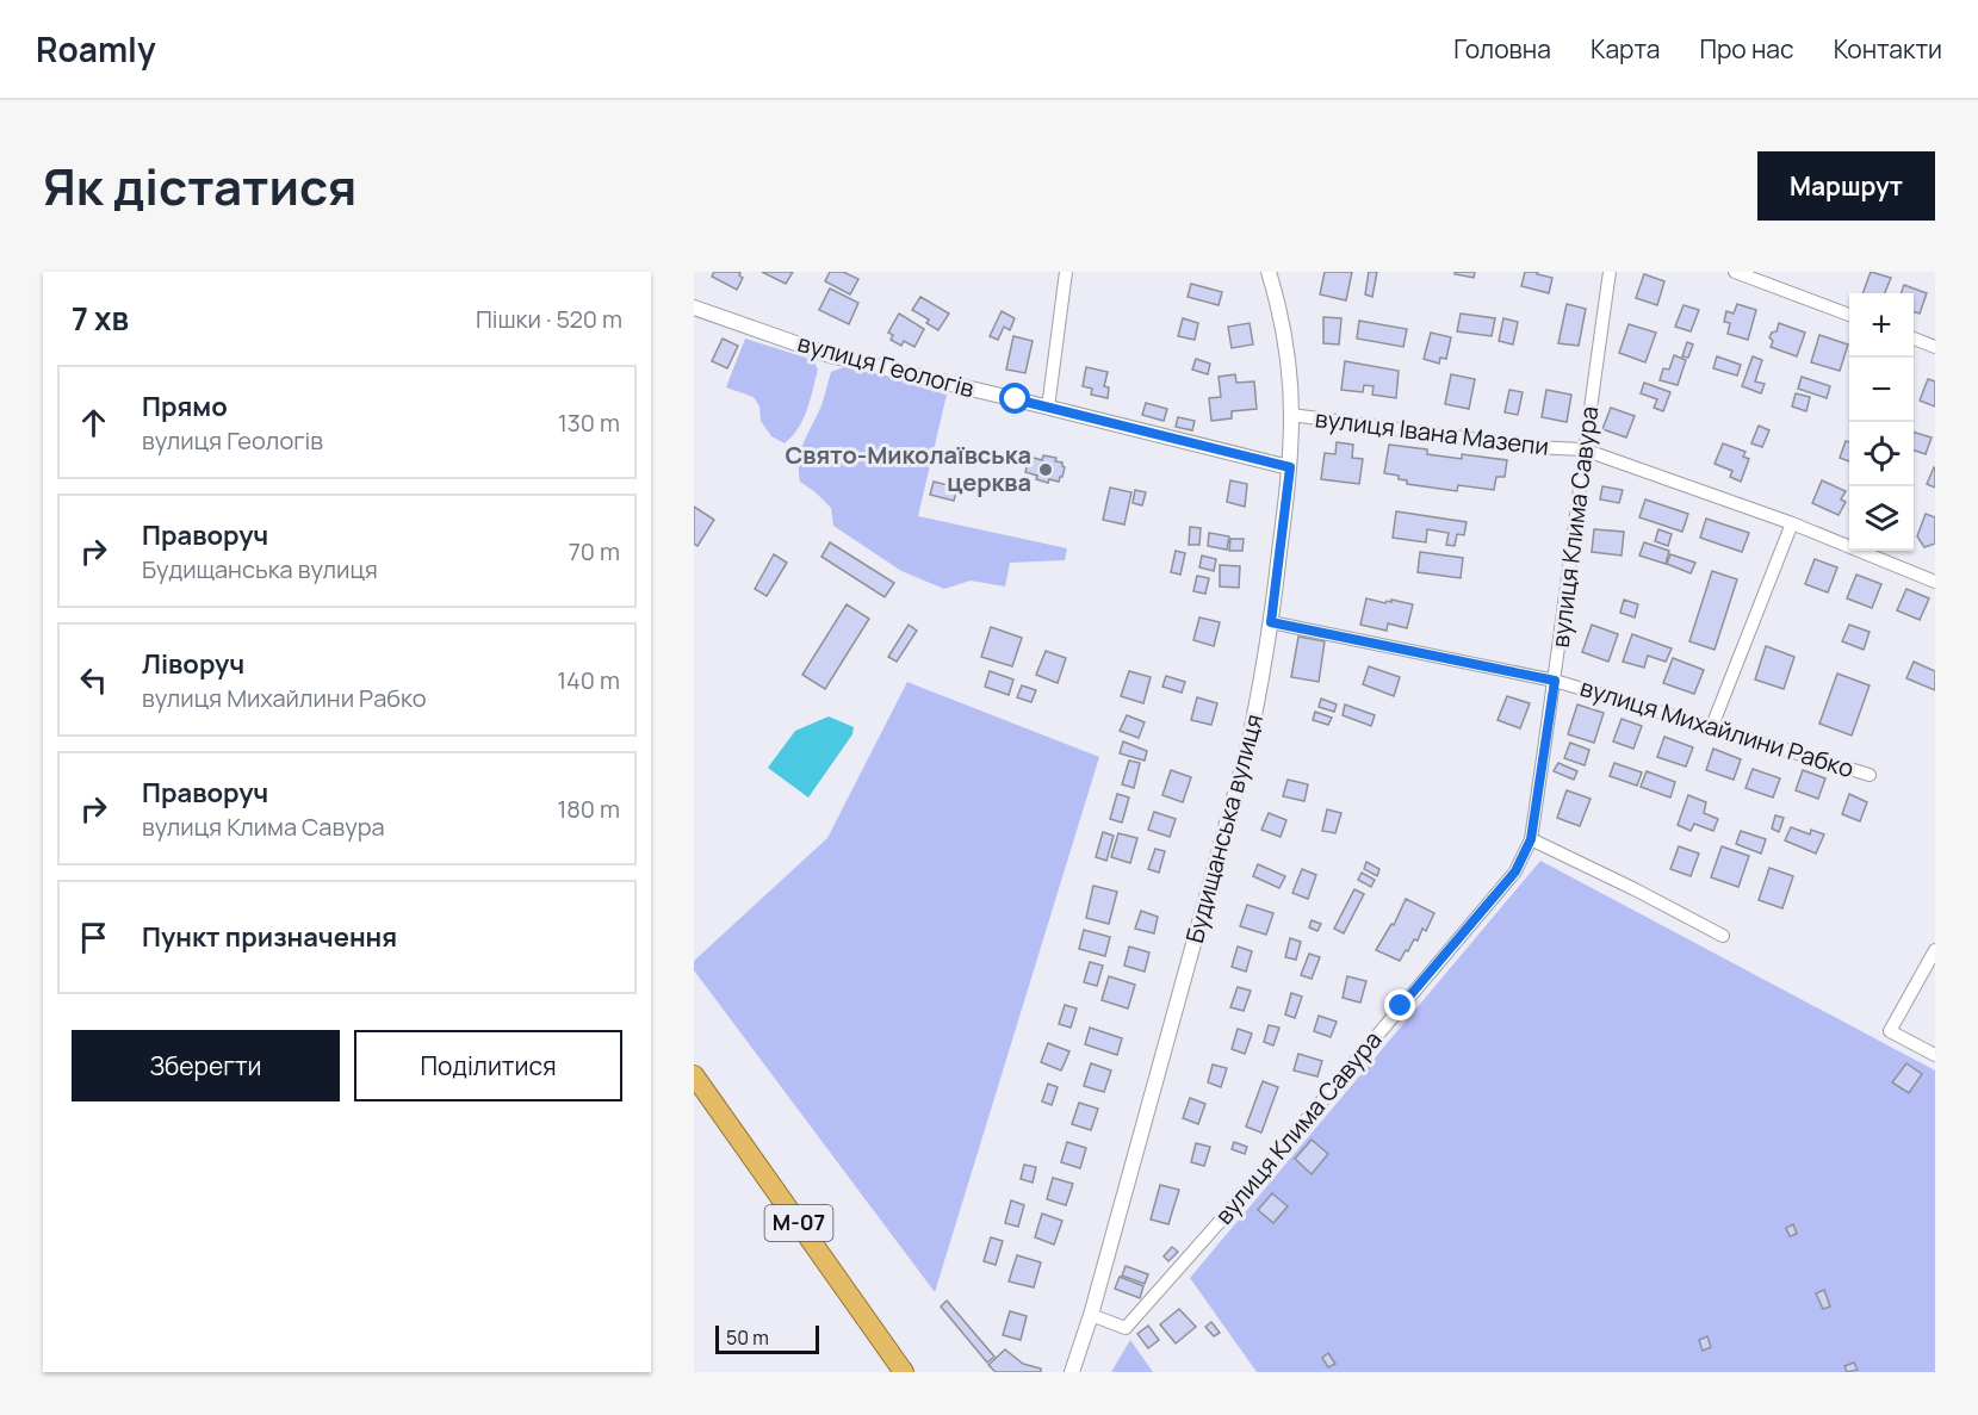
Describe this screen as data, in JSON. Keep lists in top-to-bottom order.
{
  "streets": {
    "highway": ["М-07"],
    "street": [
      "вулиця Геологів",
      "вулиця Івана Мазепи",
      "вулиця Клима Савура",
      "вулиця Михайлини Рабко",
      "Будищанська вулиця"
    ]
  },
  "crossings": [
    ["вулиця Геологів", "Будищанська вулиця"],
    ["вулиця Івана Мазепи", "вулиця Клима Савура"],
    ["вулиця Івана Мазепи", "Будищанська вулиця"],
    ["вулиця Клима Савура", "вулиця Михайлини Рабко"],
    ["вулиця Клима Савура", "Будищанська вулиця"],
    ["вулиця Михайлини Рабко", "Будищанська вулиця"]
  ],
  "places": ["Свято-Миколаївська церква"],
  "scale_bar": "50 m",
  "page": {
    "header": "Roamly",
    "nav": [
      "Головна",
      "Карта",
      "Про нас",
      "Контакти"
    ],
    "title": "Як дістатися",
    "buttons": [
      "Маршрут",
      ["Зберегти", "Поділитися"]
    ],
    "heading": ["7 хв", "Пішки · 520 m"],
    "map_buttons": ["+", "−"],
    "list": [
      ["Прямо", "вулиця Геологів", "130 m"],
      ["Праворуч", "Будищанська вулиця", "70 m"],
      ["Ліворуч", "вулиця Михайлини Рабко", "140 m"],
      ["Праворуч", "вулиця Клима Савура", "180 m"],
      "Пункт призначення"
    ],
    "scale": "50 m"
  }
}
